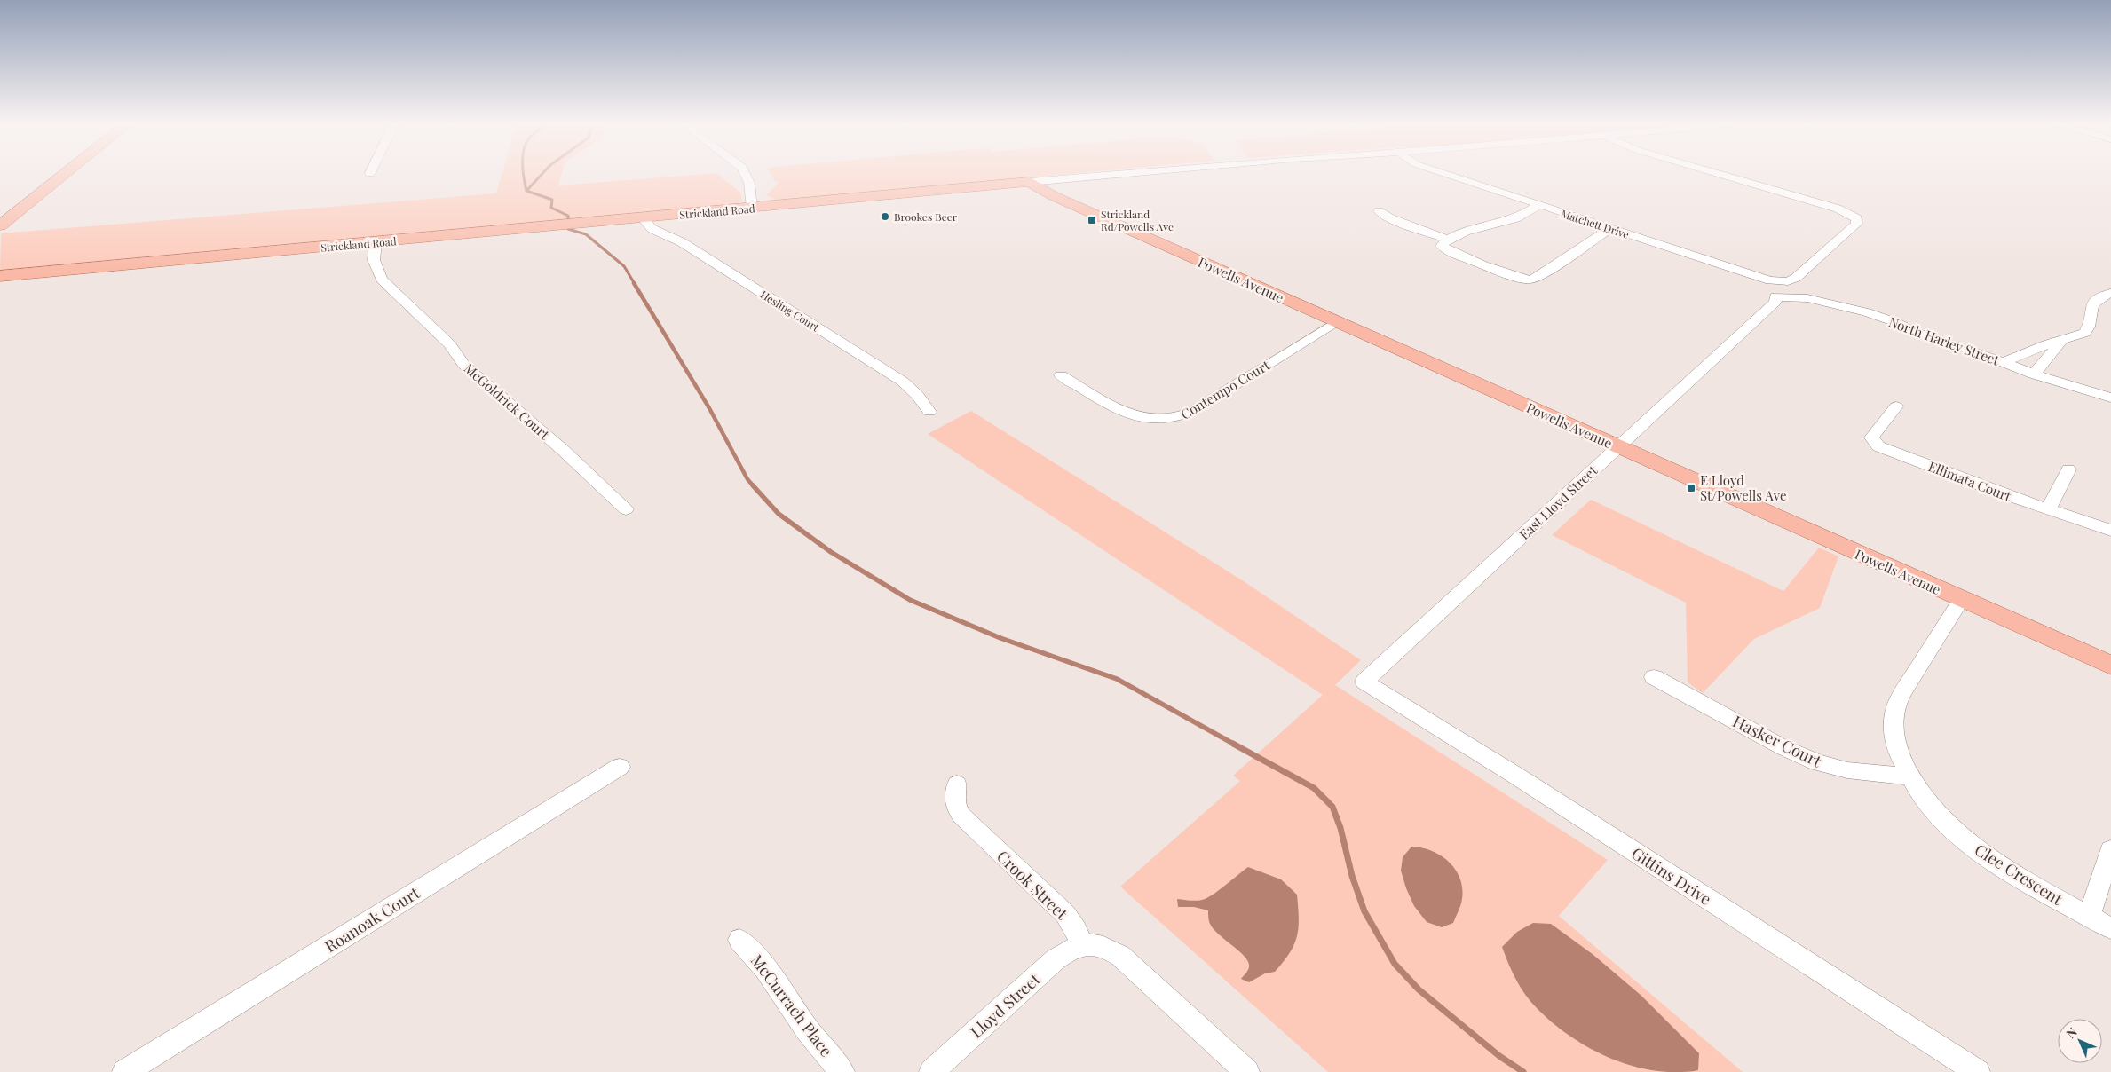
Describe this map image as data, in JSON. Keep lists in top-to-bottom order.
{
  "streets": {
    "main road": ["Strickland Road", "Powells Avenue"],
    "street": [
      "Matchett Drive",
      "Hesling Court",
      "North Harley Street",
      "Contempo Court",
      "McGoldrick Court",
      "Ellimata Court",
      "East Lloyd Street",
      "Hasker Court",
      "Clee Crescent",
      "Gittins Drive",
      "Crook Street",
      "Roanoak Court",
      "McCurrach Place",
      "Lloyd Street"
    ]
  },
  "crossings": [
    ["Strickland Road", "Powells Avenue"],
    ["Strickland Road", "Hesling Court"],
    ["Strickland Road", "McGoldrick Court"],
    ["Powells Avenue", "Contempo Court"],
    ["Powells Avenue", "East Lloyd Street"],
    ["Powells Avenue", "Clee Crescent"],
    ["North Harley Street", "East Lloyd Street"],
    ["East Lloyd Street", "Gittins Drive"],
    ["Hasker Court", "Clee Crescent"],
    ["Crook Street", "Lloyd Street"]
  ],
  "places": {
    "other": ["Brookes Beer"],
    "transit": ["Strickland Rd/Powells Ave", "E Lloyd St/Powells Ave"]
  },
  "north": "top left"
}
